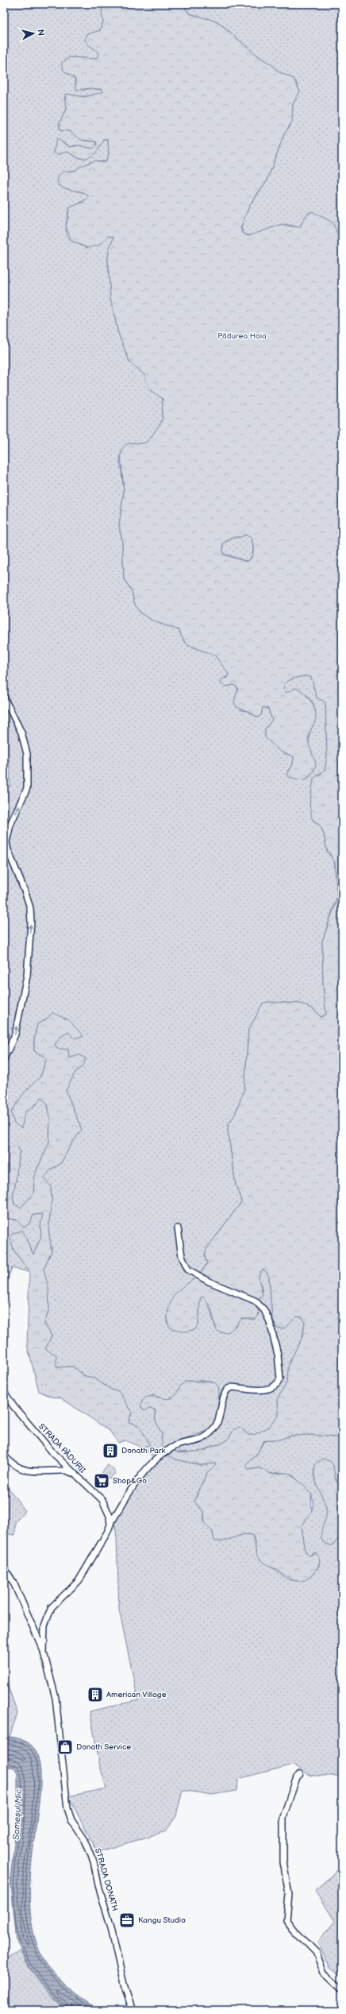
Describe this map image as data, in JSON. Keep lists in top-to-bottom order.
{
  "streets": {
    "street": ["STRADA PĂDURII", "STRADA DONATH"]
  },
  "crossings": [
    ["STRADA PĂDURII", "STRADA DONATH"]
  ],
  "water": ["Someșul Mic"],
  "parks": ["Pădurea Hoia"],
  "places": {
    "building": ["Donath Park", "American Village"],
    "supermarket": ["Shop&Go"],
    "shop": ["Donath Service"],
    "office": ["Kangu Studio"]
  },
  "north": "right"
}
